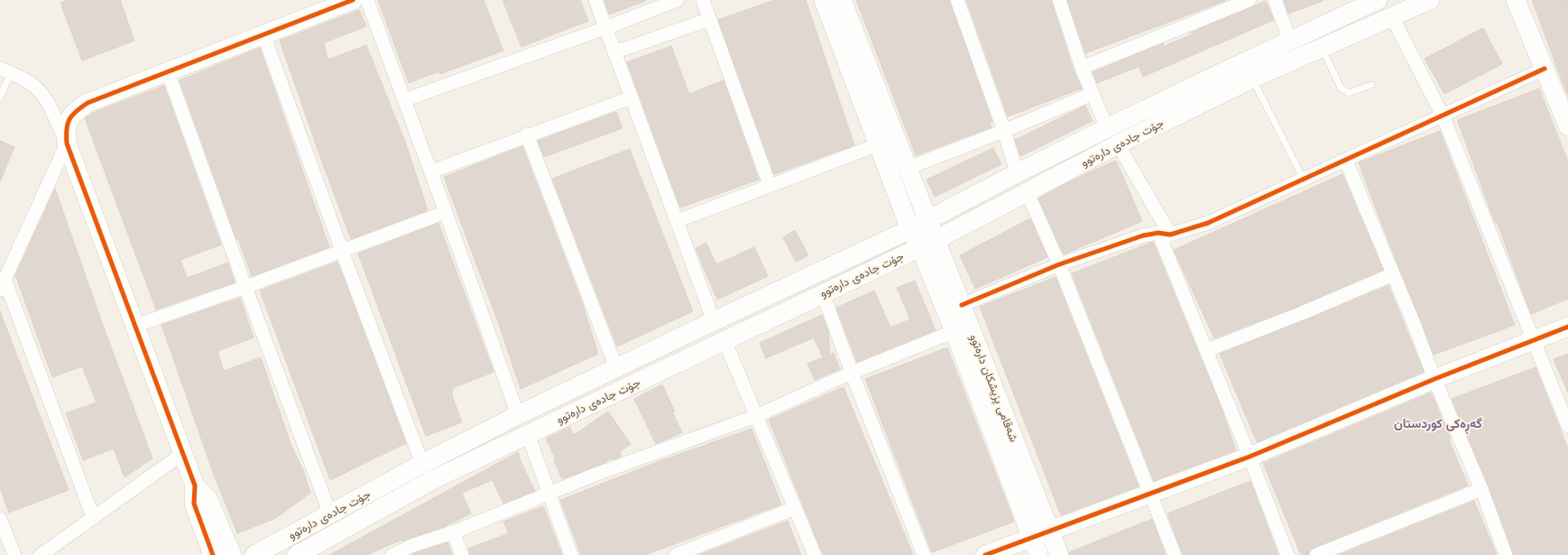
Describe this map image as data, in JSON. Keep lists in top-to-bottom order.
{
  "streets": {
    "main road": ["جۆت جادەی دارەتوو", "شەقامی پزیشکان دارەتوو"]
  },
  "crossings": [
    ["جۆت جادەی دارەتوو", "شەقامی پزیشکان دارەتوو"]
  ],
  "districts": ["گەڕەکی کوردستان"]
}
